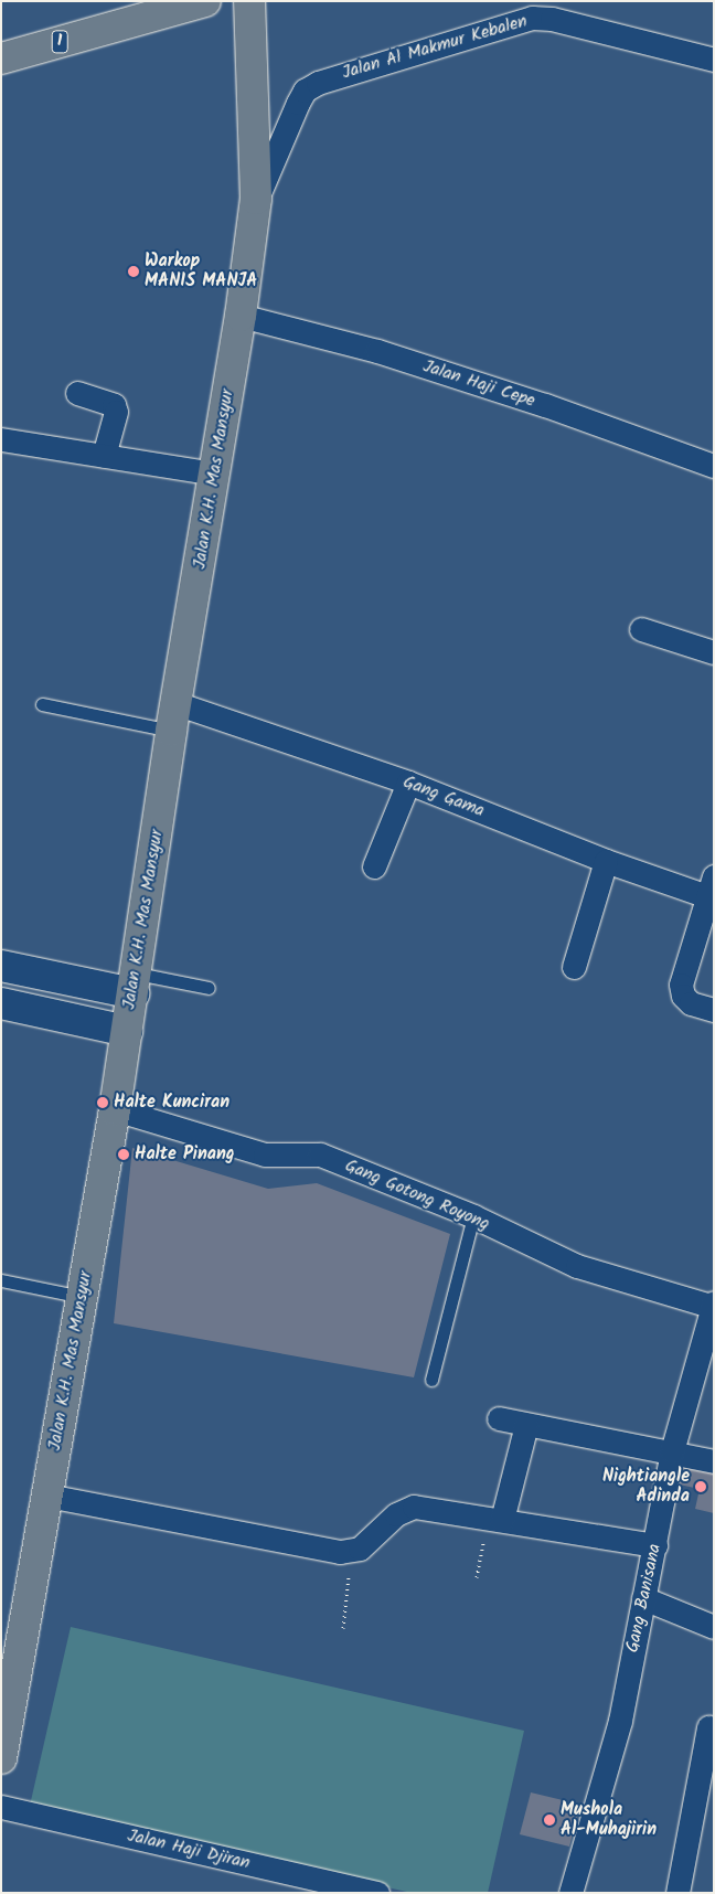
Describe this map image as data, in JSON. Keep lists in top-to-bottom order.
{
  "streets": {
    "main road": ["1", "Jalan K.H. Mas Mansyur"],
    "street": [
      "Jalan Al Makmur Kebalen",
      "Jalan Haji Cepe",
      "Gang Gama",
      "Gang Gotong Royong",
      "Gang Banisana",
      "Jalan Haji Djiran"
    ]
  },
  "crossings": [
    ["Jalan Al Makmur Kebalen", "Jalan K.H. Mas Mansyur"],
    ["Jalan Haji Cepe", "Jalan K.H. Mas Mansyur"],
    ["Jalan K.H. Mas Mansyur", "Gang Gama"],
    ["Jalan K.H. Mas Mansyur", "Gang Gotong Royong"],
    ["Gang Gotong Royong", "Gang Banisana"]
  ],
  "places": [
    "Warkop MANIS MANJA",
    "Halte Kunciran",
    "Halte Pinang",
    "Nightiangle Adinda",
    "Mushola Al-Muhajirin"
  ]
}
